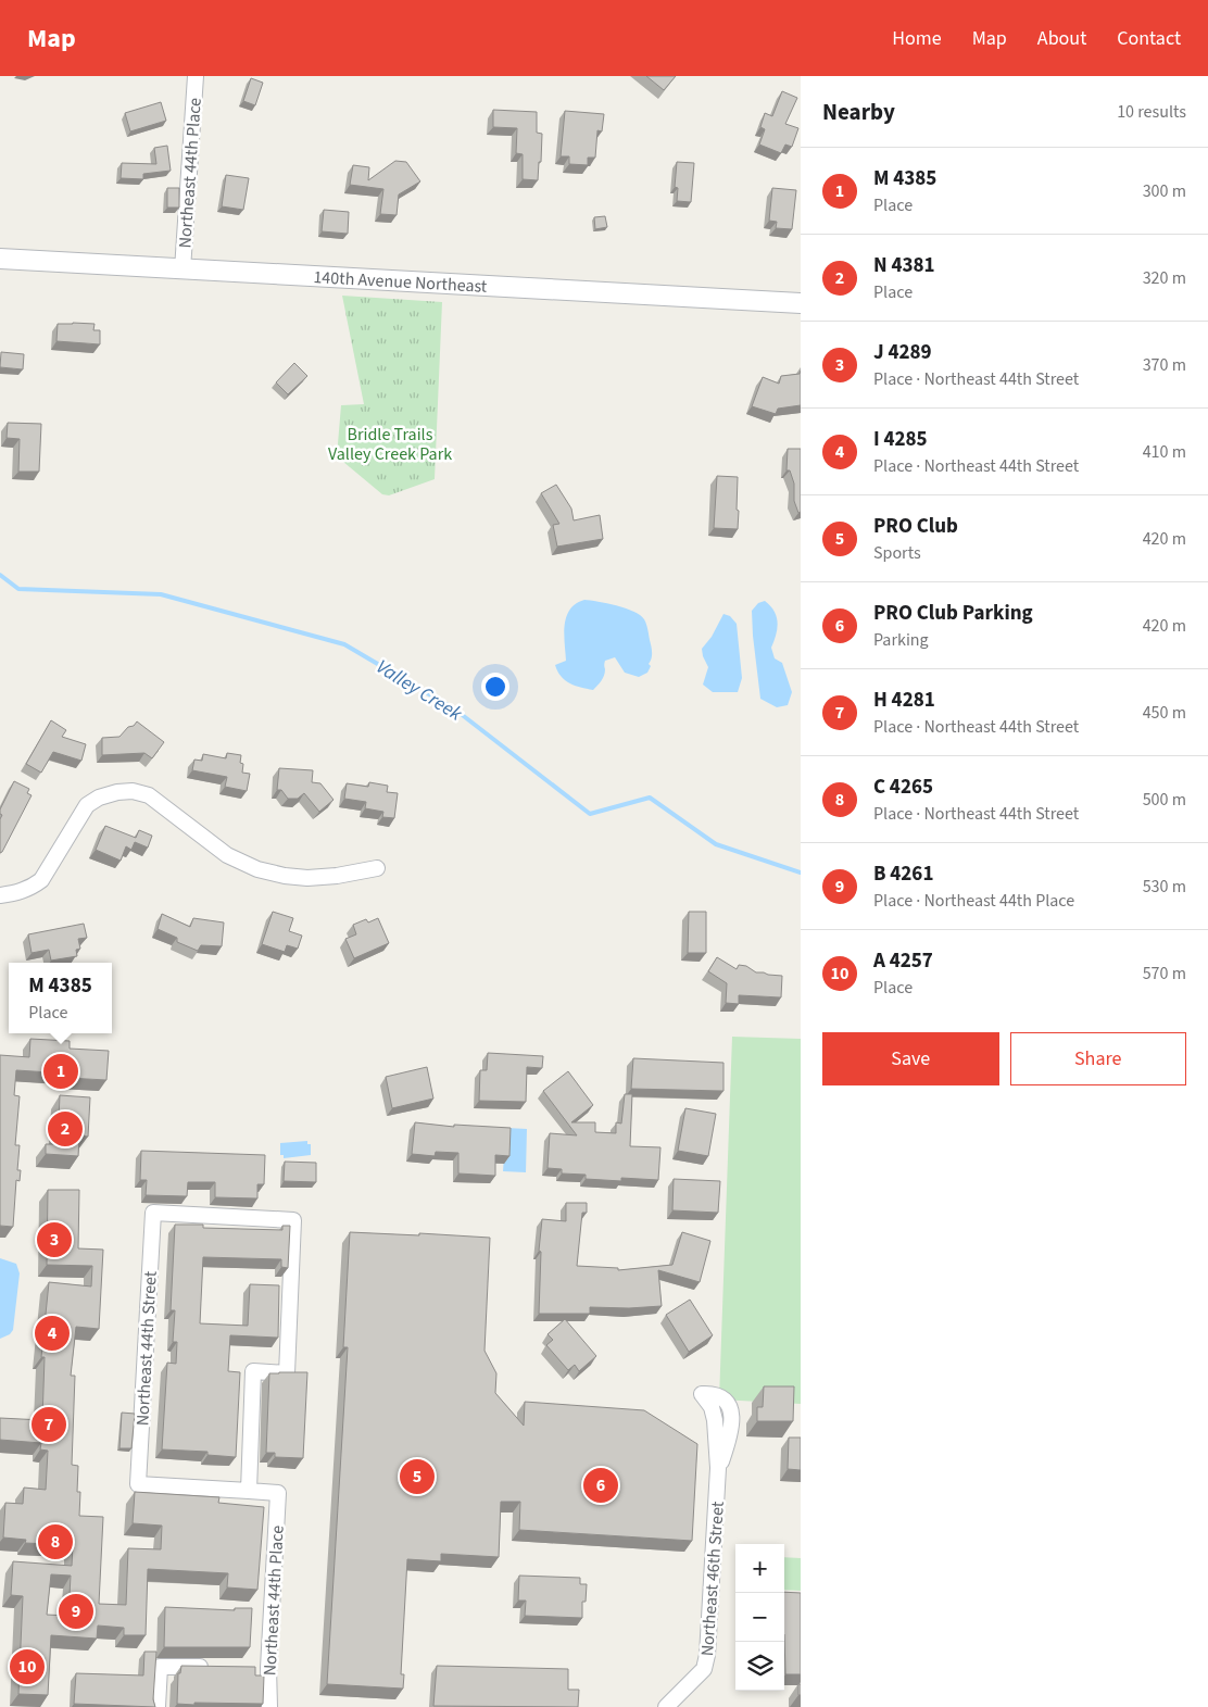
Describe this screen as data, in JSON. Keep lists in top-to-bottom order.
{
  "streets": {
    "street": [
      "Northeast 44th Place",
      "140th Avenue Northeast",
      "Northeast 44th Street",
      "Northeast 46th Street"
    ]
  },
  "crossings": [
    ["Northeast 44th Place", "140th Avenue Northeast"],
    ["Northeast 44th Place", "Northeast 44th Street"]
  ],
  "water": ["Valley Creek"],
  "parks": ["Bridle Trails Valley Creek Park"],
  "page": {
    "header": "Map",
    "nav": [
      "Home",
      "Map",
      "About",
      "Contact"
    ],
    "heading": ["Nearby", "10 results"],
    "list": [
      {
        "mark": "1",
        "name": "M 4385",
        "note": "Place",
        "value": "300 m"
      },
      {
        "mark": "2",
        "name": "N 4381",
        "note": "Place",
        "value": "320 m"
      },
      {
        "mark": "3",
        "name": "J 4289",
        "note": "Place · Northeast 44th Street",
        "value": "370 m"
      },
      {
        "mark": "4",
        "name": "I 4285",
        "note": "Place · Northeast 44th Street",
        "value": "410 m"
      },
      {
        "mark": "5",
        "name": "PRO Club",
        "note": "Sports",
        "value": "420 m"
      },
      {
        "mark": "6",
        "name": "PRO Club Parking",
        "note": "Parking",
        "value": "420 m"
      },
      {
        "mark": "7",
        "name": "H 4281",
        "note": "Place · Northeast 44th Street",
        "value": "450 m"
      },
      {
        "mark": "8",
        "name": "C 4265",
        "note": "Place · Northeast 44th Street",
        "value": "500 m"
      },
      {
        "mark": "9",
        "name": "B 4261",
        "note": "Place · Northeast 44th Place",
        "value": "530 m"
      },
      {
        "mark": "10",
        "name": "A 4257",
        "note": "Place",
        "value": "570 m"
      }
    ],
    "popup": ["M 4385", "Place"],
    "buttons": ["Save", "Share"],
    "pins": [
      "1",
      "2",
      "3",
      "4",
      "7",
      "5",
      "6",
      "8",
      "9",
      "10"
    ],
    "map_buttons": ["+", "−"]
  }
}
